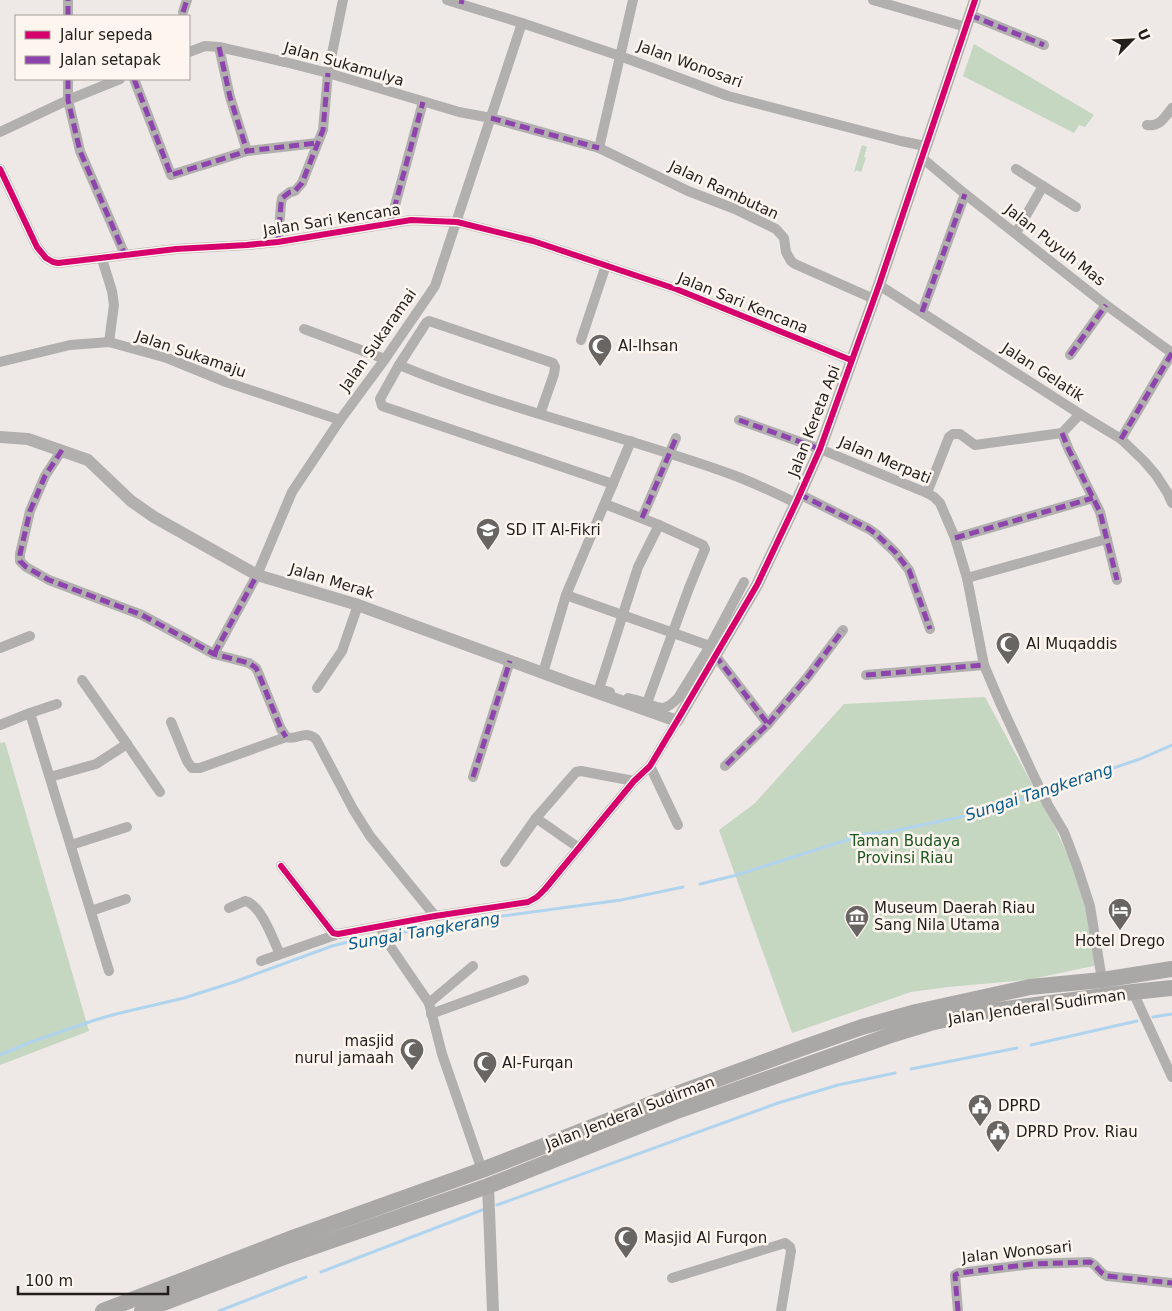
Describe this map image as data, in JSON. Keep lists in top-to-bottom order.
{
  "streets": {
    "main road": ["Jalan Jenderal Sudirman"],
    "street": [
      "Jalan Sukamulya",
      "Jalan Wonosari",
      "Jalan Rambutan",
      "Jalan Sari Kencana",
      "Jalan Puyuh Mas",
      "Jalan Sukaramai",
      "Jalan Sukamaju",
      "Jalan Gelatik",
      "Jalan Kereta Api",
      "Jalan Merpati",
      "Jalan Merak"
    ]
  },
  "crossings": [
    ["Jalan Sukamulya", "Jalan Rambutan"],
    ["Jalan Sukamulya", "Jalan Sukaramai"],
    ["Jalan Wonosari", "Jalan Puyuh Mas"],
    ["Jalan Wonosari", "Jalan Sukaramai"],
    ["Jalan Wonosari", "Jalan Kereta Api"],
    ["Jalan Rambutan", "Jalan Sukaramai"],
    ["Jalan Rambutan", "Jalan Kereta Api"],
    ["Jalan Sari Kencana", "Jalan Sukaramai"],
    ["Jalan Sari Kencana", "Jalan Kereta Api"],
    ["Jalan Puyuh Mas", "Jalan Kereta Api"],
    ["Jalan Sukaramai", "Jalan Sukamaju"],
    ["Jalan Sukaramai", "Jalan Merak"],
    ["Jalan Gelatik", "Jalan Kereta Api"],
    ["Jalan Kereta Api", "Jalan Merpati"],
    ["Jalan Kereta Api", "Jalan Merak"],
    ["Jalan Merpati", "Jalan Jenderal Sudirman"]
  ],
  "water": ["Sungai Tangkerang"],
  "parks": ["Taman Budaya Provinsi Riau"],
  "places": {
    "mosque": [
      "Al-Ihsan",
      "Al Muqaddis",
      "masjid nurul jamaah",
      "Al-Furqan",
      "Masjid Al Furqon"
    ],
    "school or university": ["SD IT Al-Fikri"],
    "hotel": ["Hotel Drego"],
    "museum": ["Museum Daerah Riau Sang Nila Utama"],
    "public building": ["DPRD", "DPRD Prov. Riau"]
  },
  "legend": ["Jalur sepeda", "Jalan setapak"],
  "scale_bar": "100 m",
  "north": "top right"
}
